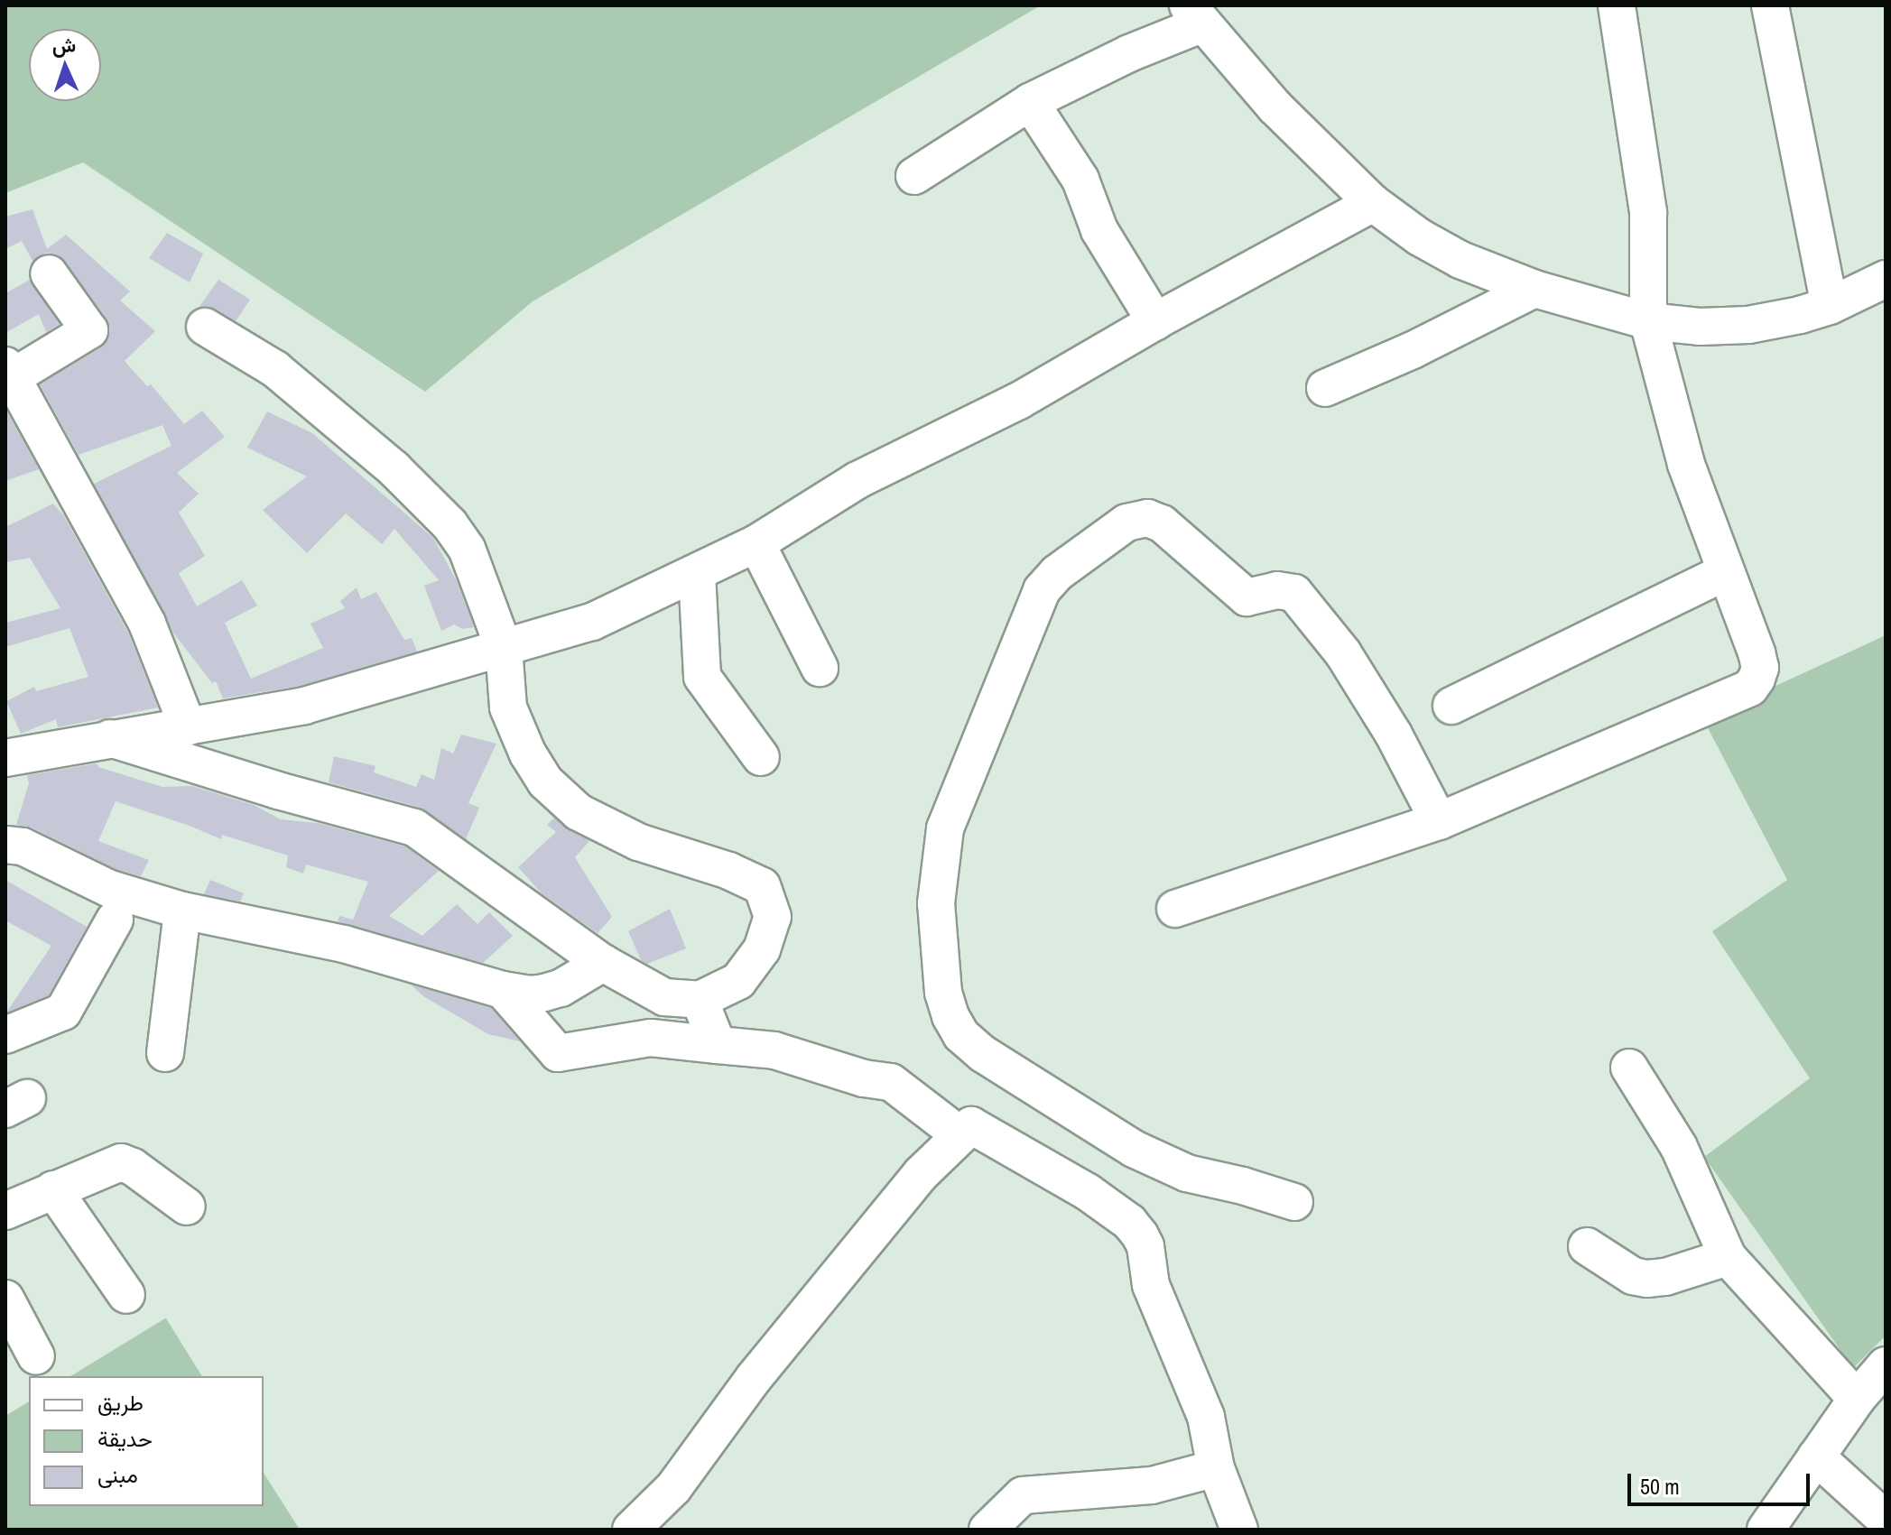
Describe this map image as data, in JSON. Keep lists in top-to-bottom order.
{
  "legend": ["طريق", "حديقة", "مبنى"],
  "scale_bar": "50 m",
  "north": "top"
}
